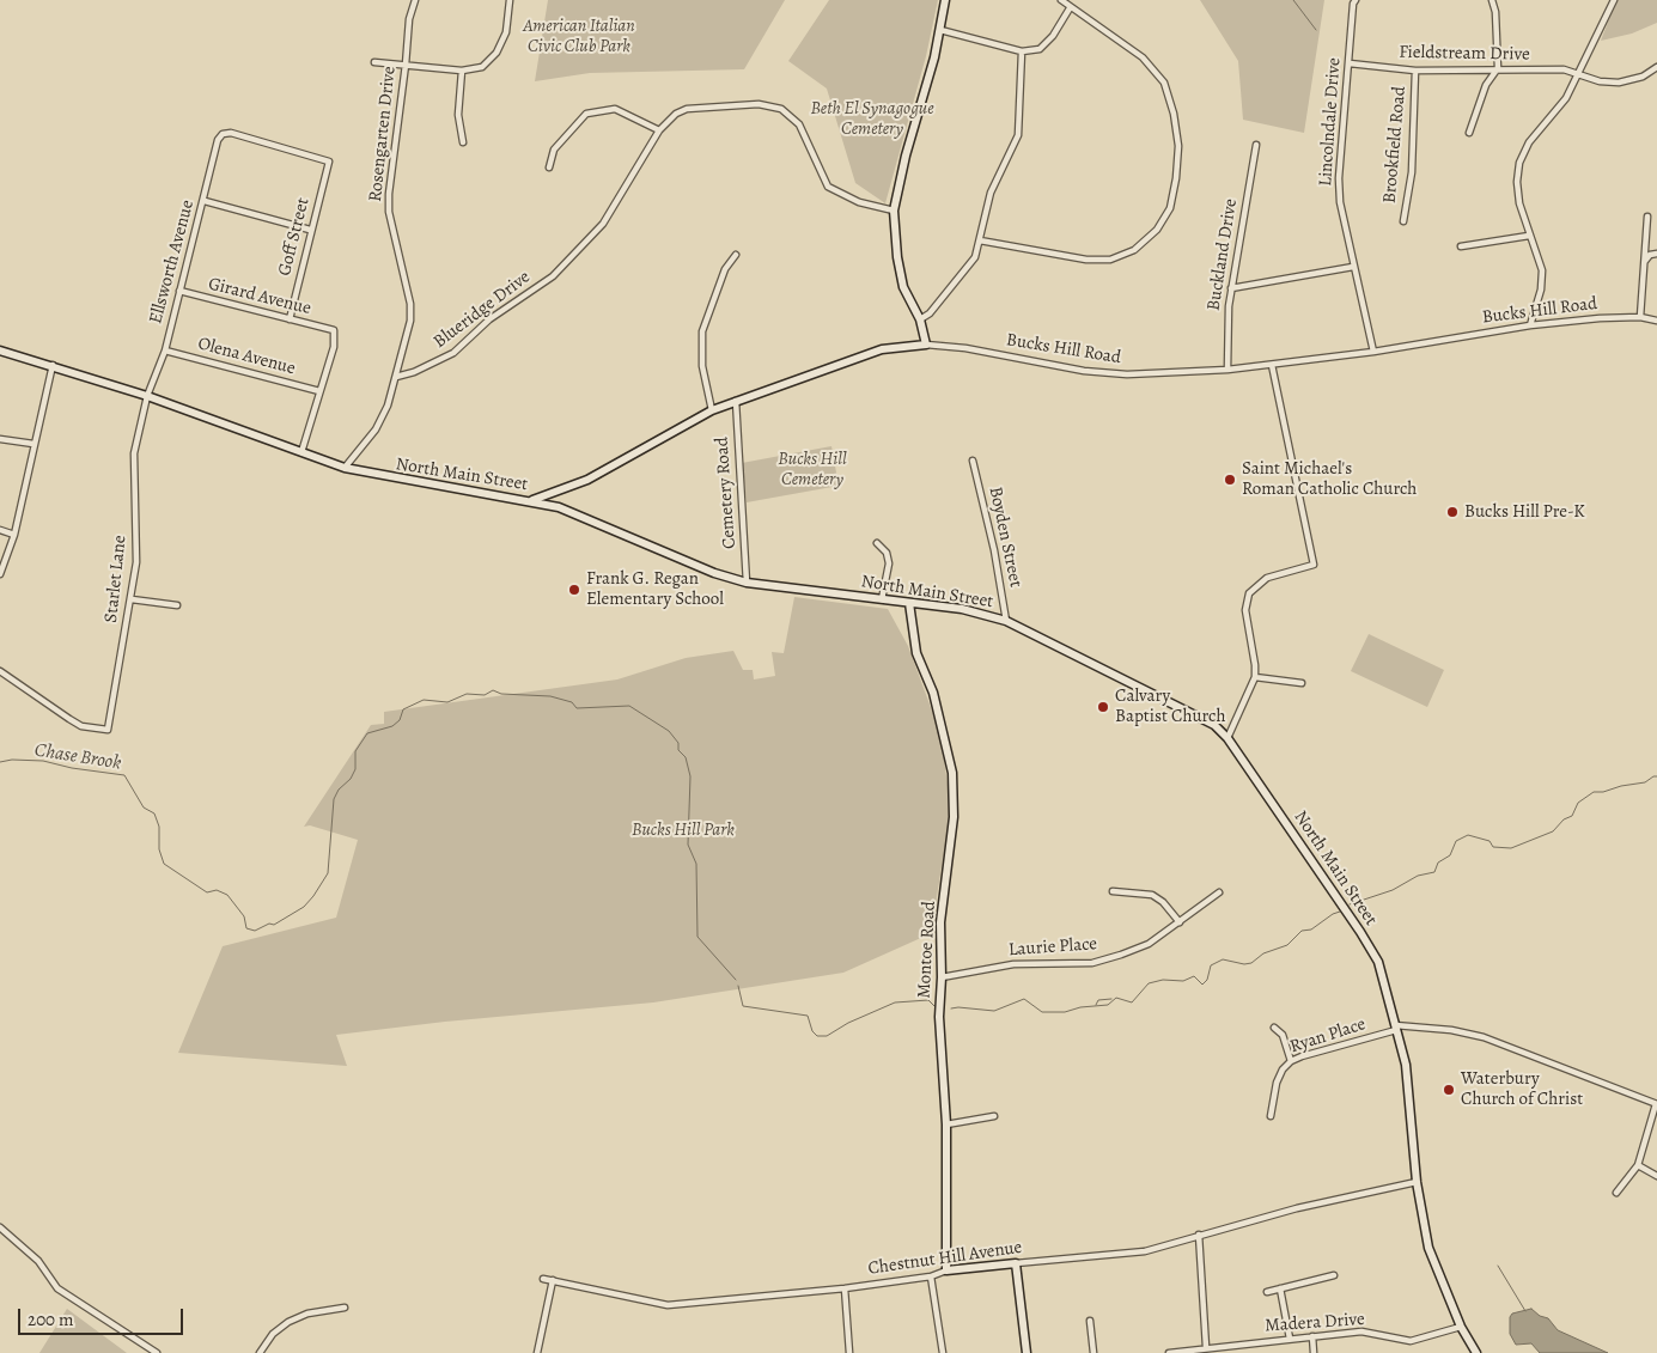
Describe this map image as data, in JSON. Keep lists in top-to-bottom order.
{
  "streets": {
    "main road": [
      "Bucks Hill Road",
      "North Main Street",
      "Montoe Road",
      "Chestnut Hill Avenue"
    ],
    "street": [
      "Fieldstream Drive",
      "Lincolndale Drive",
      "Rosengarten Drive",
      "Brookfield Road",
      "Goff Street",
      "Buckland Drive",
      "Ellsworth Avenue",
      "Girard Avenue",
      "Blueridge Drive",
      "Olena Avenue",
      "Cemetery Road",
      "Boyden Street",
      "Starlet Lane",
      "Laurie Place",
      "Ryan Place",
      "Madera Drive"
    ]
  },
  "crossings": [
    ["Fieldstream Drive", "Lincolndale Drive"],
    ["Fieldstream Drive", "Brookfield Road"],
    ["Lincolndale Drive", "Bucks Hill Road"],
    ["Rosengarten Drive", "Blueridge Drive"],
    ["Rosengarten Drive", "North Main Street"],
    ["Goff Street", "Ellsworth Avenue"],
    ["Goff Street", "Girard Avenue"],
    ["Buckland Drive", "Bucks Hill Road"],
    ["Ellsworth Avenue", "Girard Avenue"],
    ["Ellsworth Avenue", "Olena Avenue"],
    ["Ellsworth Avenue", "North Main Street"],
    ["Ellsworth Avenue", "Starlet Lane"],
    ["Girard Avenue", "Olena Avenue"],
    ["Bucks Hill Road", "North Main Street"],
    ["Bucks Hill Road", "Cemetery Road"],
    ["North Main Street", "Cemetery Road"],
    ["North Main Street", "Boyden Street"],
    ["North Main Street", "Starlet Lane"],
    ["North Main Street", "Montoe Road"],
    ["North Main Street", "Ryan Place"],
    ["North Main Street", "Chestnut Hill Avenue"],
    ["North Main Street", "Madera Drive"],
    ["Laurie Place", "Montoe Road"],
    ["Montoe Road", "Chestnut Hill Avenue"]
  ],
  "water": ["Chase Brook"],
  "parks": [
    "American Italian Civic Club Park",
    "Beth El Synagogue Cemetery",
    "Bucks Hill Cemetery",
    "Bucks Hill Park"
  ],
  "places": [
    "Saint Michael's Roman Catholic Church",
    "Bucks Hill Pre-K",
    "Frank G. Regan Elementary School",
    "Calvary Baptist Church",
    "Waterbury Church of Christ"
  ],
  "scale_bar": "200 m"
}
